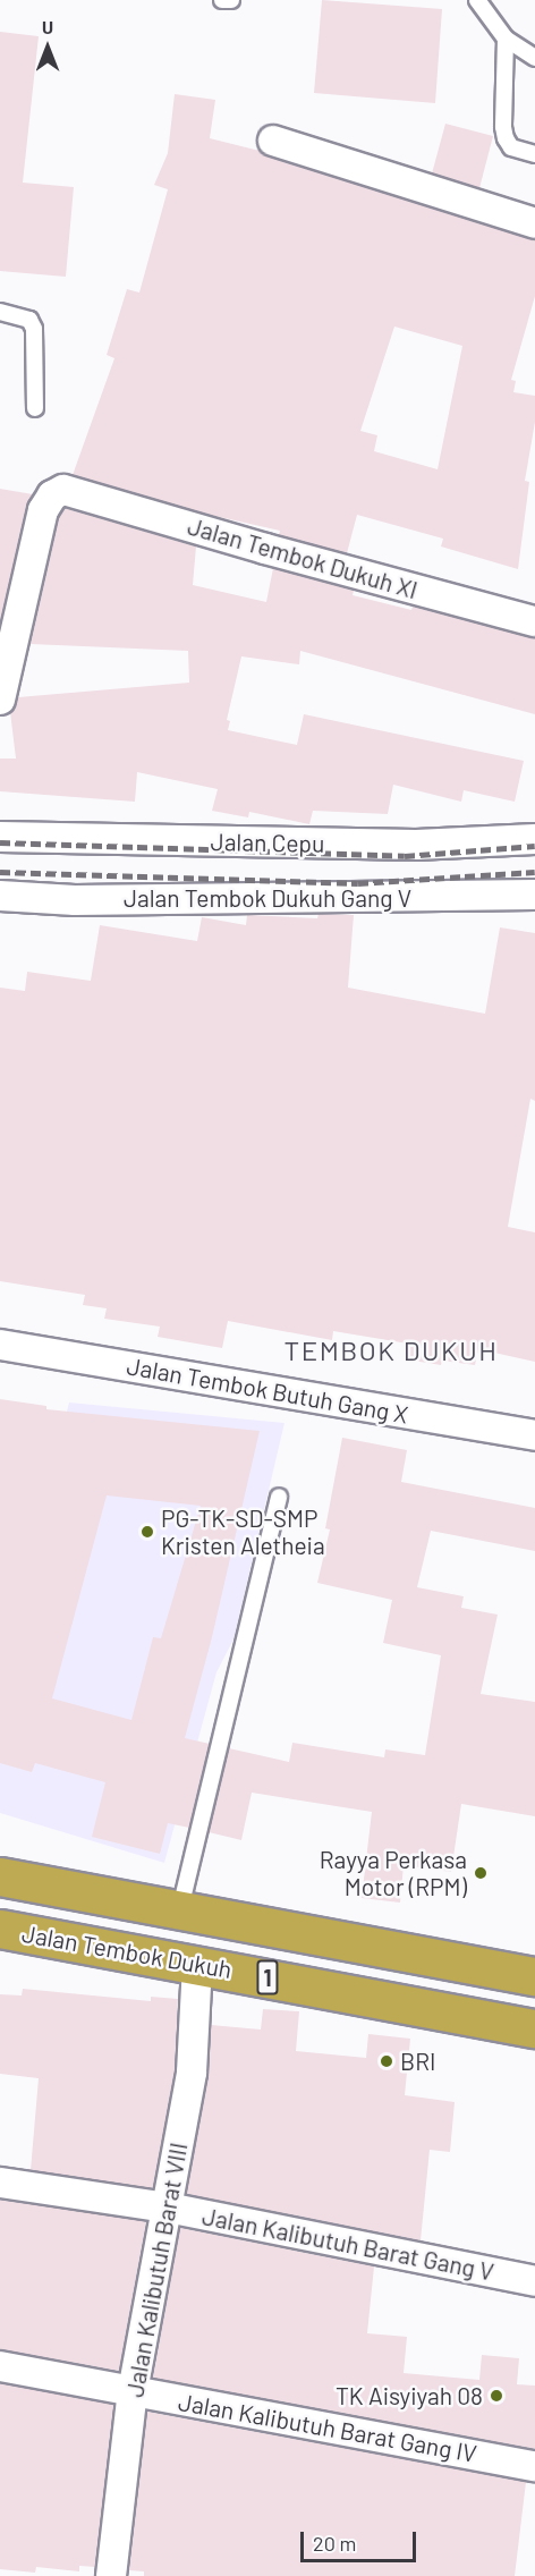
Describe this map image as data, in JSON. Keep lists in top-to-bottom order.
{
  "streets": {
    "highway": ["Jalan Tembok Dukuh", "1"],
    "street": [
      "Jalan Tembok Dukuh XI",
      "Jalan Cepu",
      "Jalan Tembok Dukuh Gang V",
      "Jalan Tembok Butuh Gang X",
      "Jalan Kalibutuh Barat Gang V",
      "Jalan Kalibutuh Barat VIII",
      "Jalan Kalibutuh Barat Gang IV"
    ]
  },
  "crossings": [
    ["Jalan Tembok Dukuh", "Jalan Kalibutuh Barat VIII"],
    ["Jalan Kalibutuh Barat Gang V", "Jalan Kalibutuh Barat VIII"],
    ["Jalan Kalibutuh Barat VIII", "Jalan Kalibutuh Barat Gang IV"]
  ],
  "districts": ["TEMBOK DUKUH"],
  "places": [
    "PG-TK-SD-SMP Kristen Aletheia",
    "Rayya Perkasa Motor (RPM)",
    "BRI",
    "TK Aisyiyah 08"
  ],
  "scale_bar": "20 m",
  "north": "top"
}
